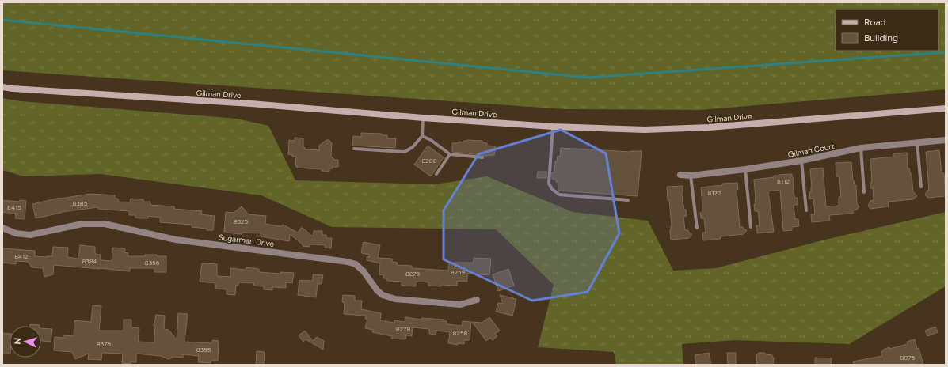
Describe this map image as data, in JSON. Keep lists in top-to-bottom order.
{
  "streets": {
    "main road": ["Gilman Drive"],
    "street": ["Gilman Court", "Sugarman Drive"]
  },
  "house_numbers": [
    "8288",
    "8112",
    "8172",
    "8385",
    "8415",
    "8325",
    "8412",
    "8384",
    "8356",
    "8259",
    "8279",
    "8278",
    "8258",
    "8375",
    "8355",
    "8075"
  ],
  "legend": ["Road", "Building"],
  "north": "left"
}
